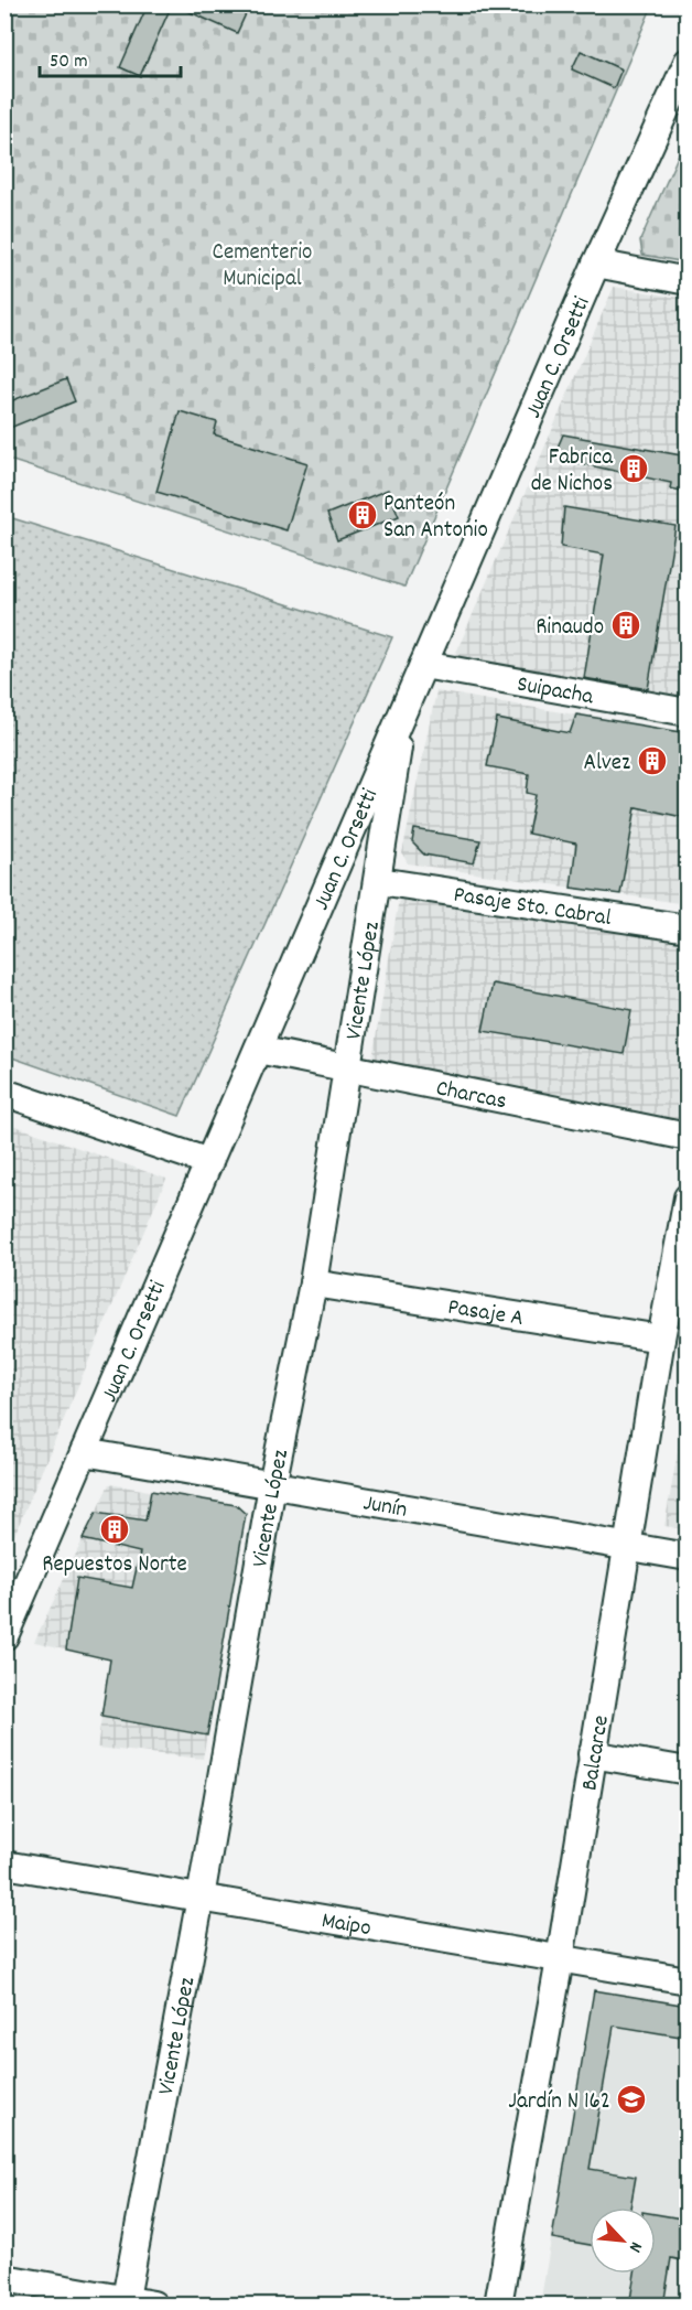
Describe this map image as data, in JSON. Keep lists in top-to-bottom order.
{
  "streets": {
    "street": [
      "Juan C. Orsetti",
      "Suipacha",
      "Pasaje Sto. Cabral",
      "Vicente López",
      "Charcas",
      "Pasaje A",
      "Junín",
      "Balcarce",
      "Maipo"
    ]
  },
  "crossings": [
    ["Juan C. Orsetti", "Suipacha"],
    ["Juan C. Orsetti", "Vicente López"],
    ["Juan C. Orsetti", "Charcas"],
    ["Juan C. Orsetti", "Junín"],
    ["Pasaje Sto. Cabral", "Vicente López"],
    ["Vicente López", "Charcas"],
    ["Vicente López", "Pasaje A"],
    ["Vicente López", "Junín"],
    ["Vicente López", "Maipo"],
    ["Pasaje A", "Balcarce"],
    ["Junín", "Balcarce"],
    ["Balcarce", "Maipo"]
  ],
  "parks": ["Cementerio Municipal"],
  "places": {
    "building": [
      "Fabrica de Nichos",
      "Panteón San Antonio",
      "Rinaudo",
      "Alvez",
      "Repuestos Norte"
    ],
    "school or university": ["Jardín N 162"]
  },
  "scale_bar": "50 m",
  "north": "bottom right"
}
